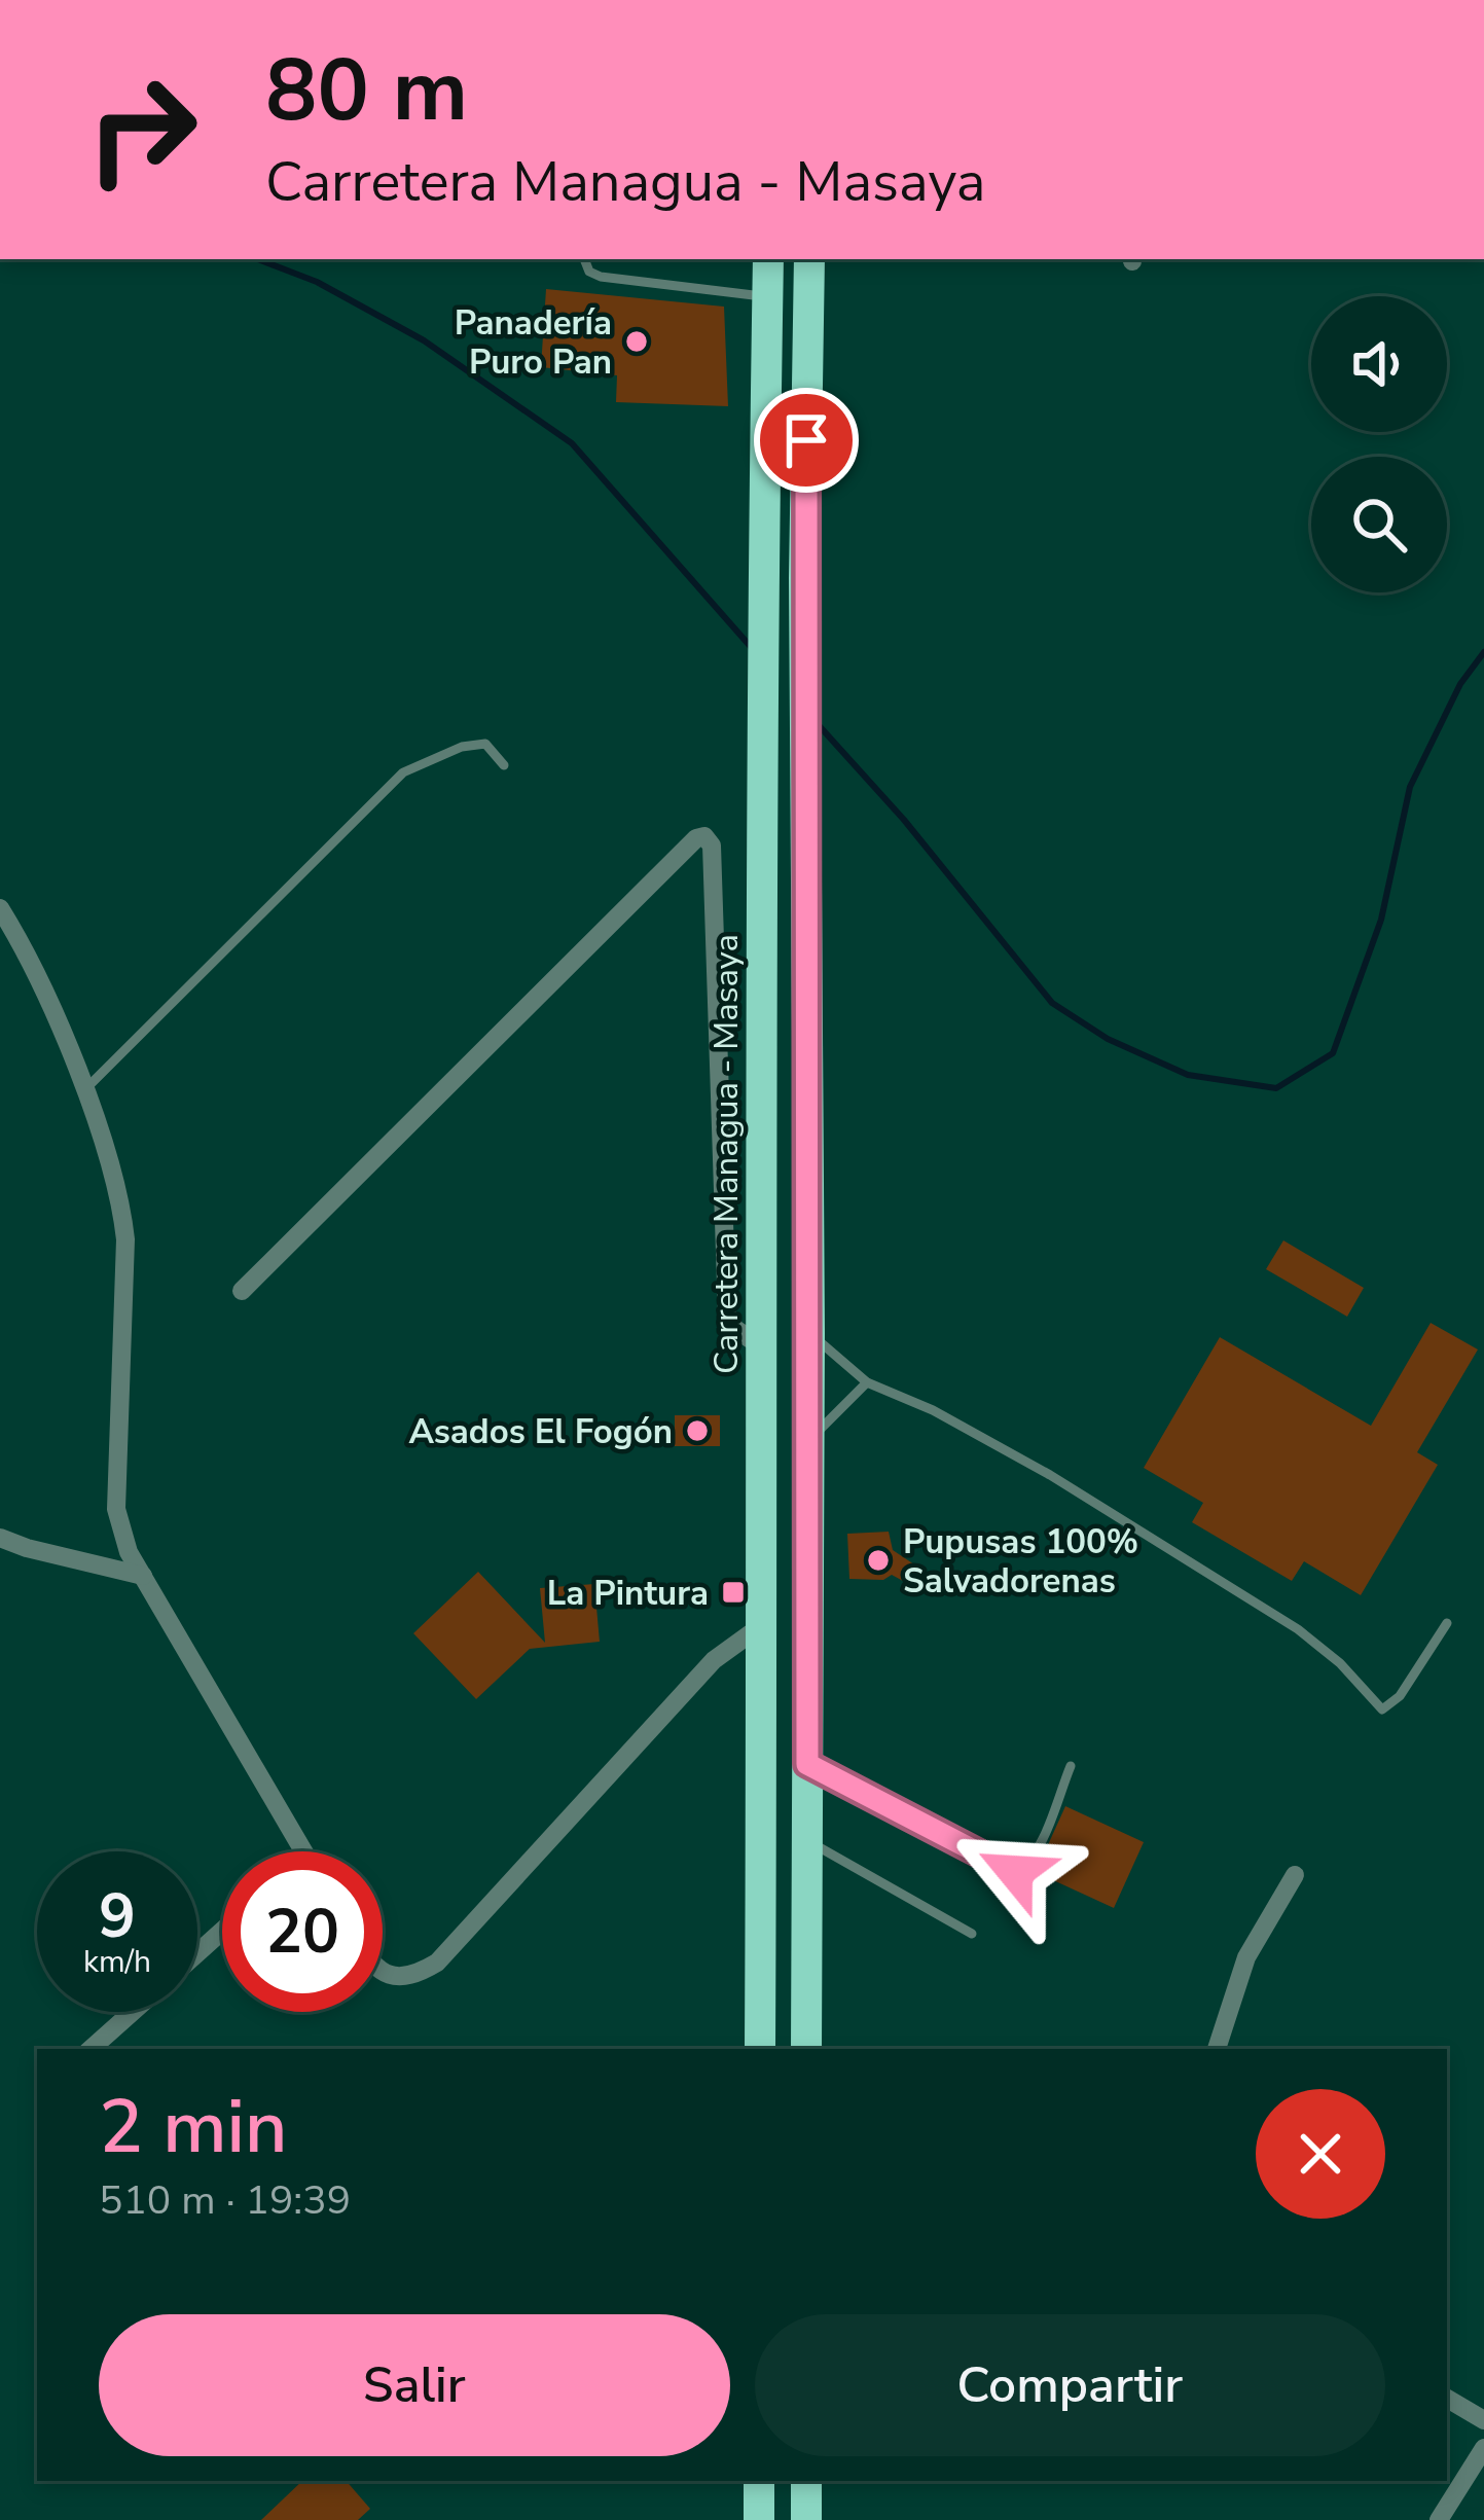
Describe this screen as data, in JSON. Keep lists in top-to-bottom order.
{
  "streets": {
    "highway": ["Carretera Managua - Masaya"]
  },
  "places": {
    "other": ["Panadería Puro Pan", "Asados El Fogón", "Pupusas 100% Salvadorenas"],
    "transit": ["La Pintura"]
  },
  "page": {
    "turn": ["80 m", "Carretera Managua - Masaya"],
    "speed": "9 km/h",
    "limit": "20",
    "heading": ["2 min", "510 m · 19:39"],
    "buttons": ["Salir", "Compartir"]
  }
}
